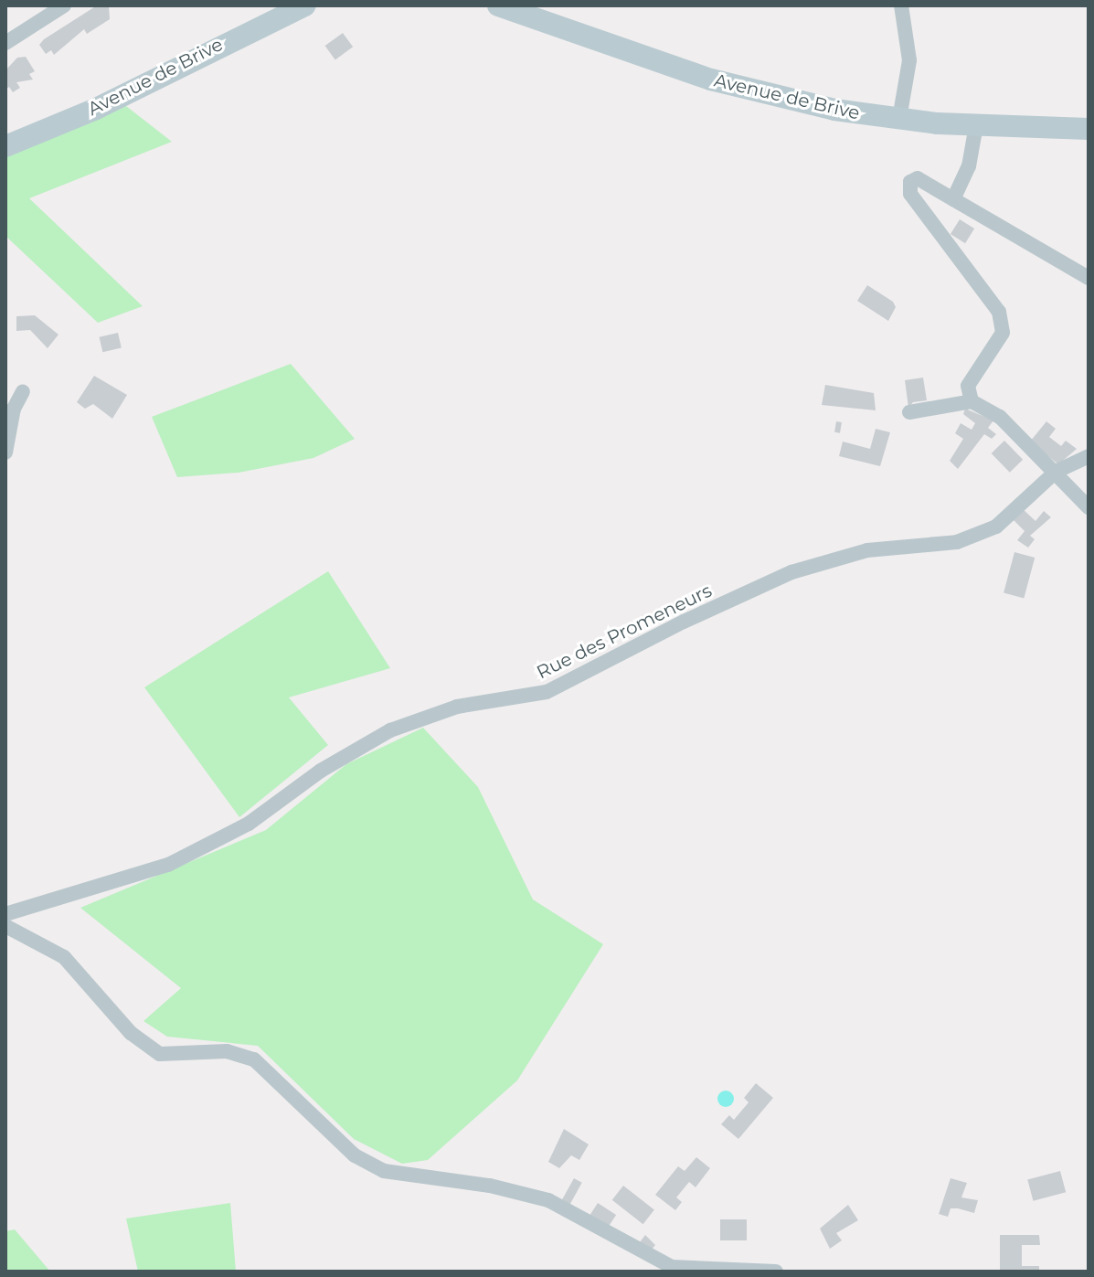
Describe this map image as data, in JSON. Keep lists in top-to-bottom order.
{
  "streets": {
    "street": ["Avenue de Brive", "Rue des Promeneurs"]
  }
}
